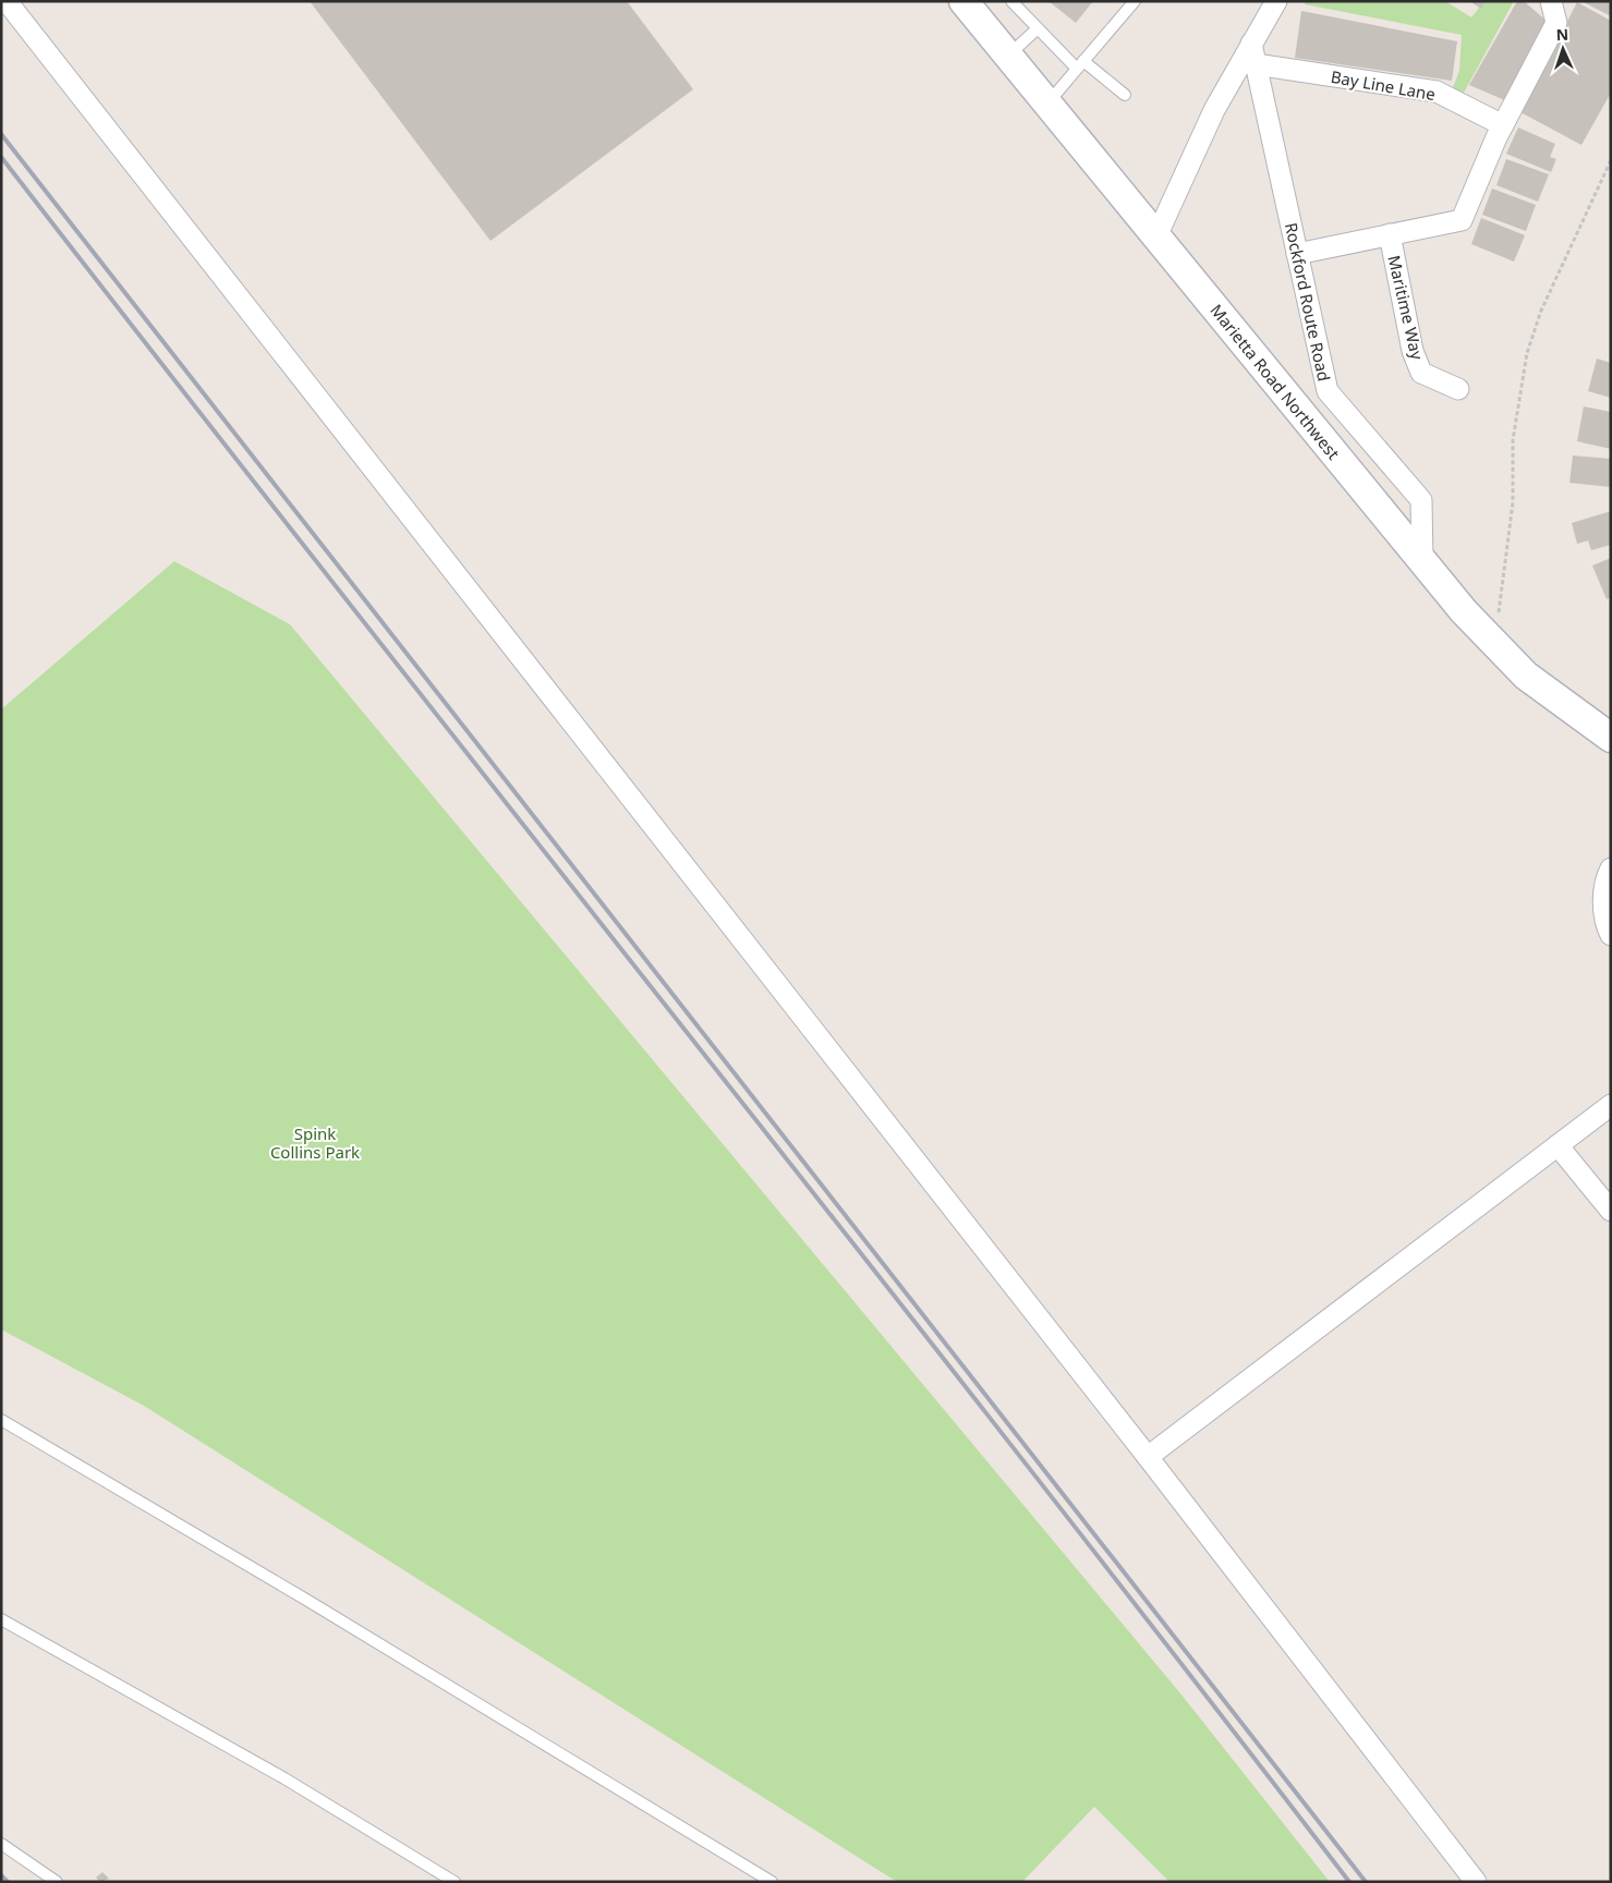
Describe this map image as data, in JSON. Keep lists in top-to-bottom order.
{
  "streets": {
    "main road": ["Marietta Road Northwest"],
    "street": ["Bay Line Lane", "Rockford Route Road", "Maritime Way"]
  },
  "crossings": [
    ["Bay Line Lane", "Rockford Route Road"],
    ["Rockford Route Road", "Marietta Road Northwest"]
  ],
  "parks": ["Spink Collins Park"],
  "north": "top"
}
